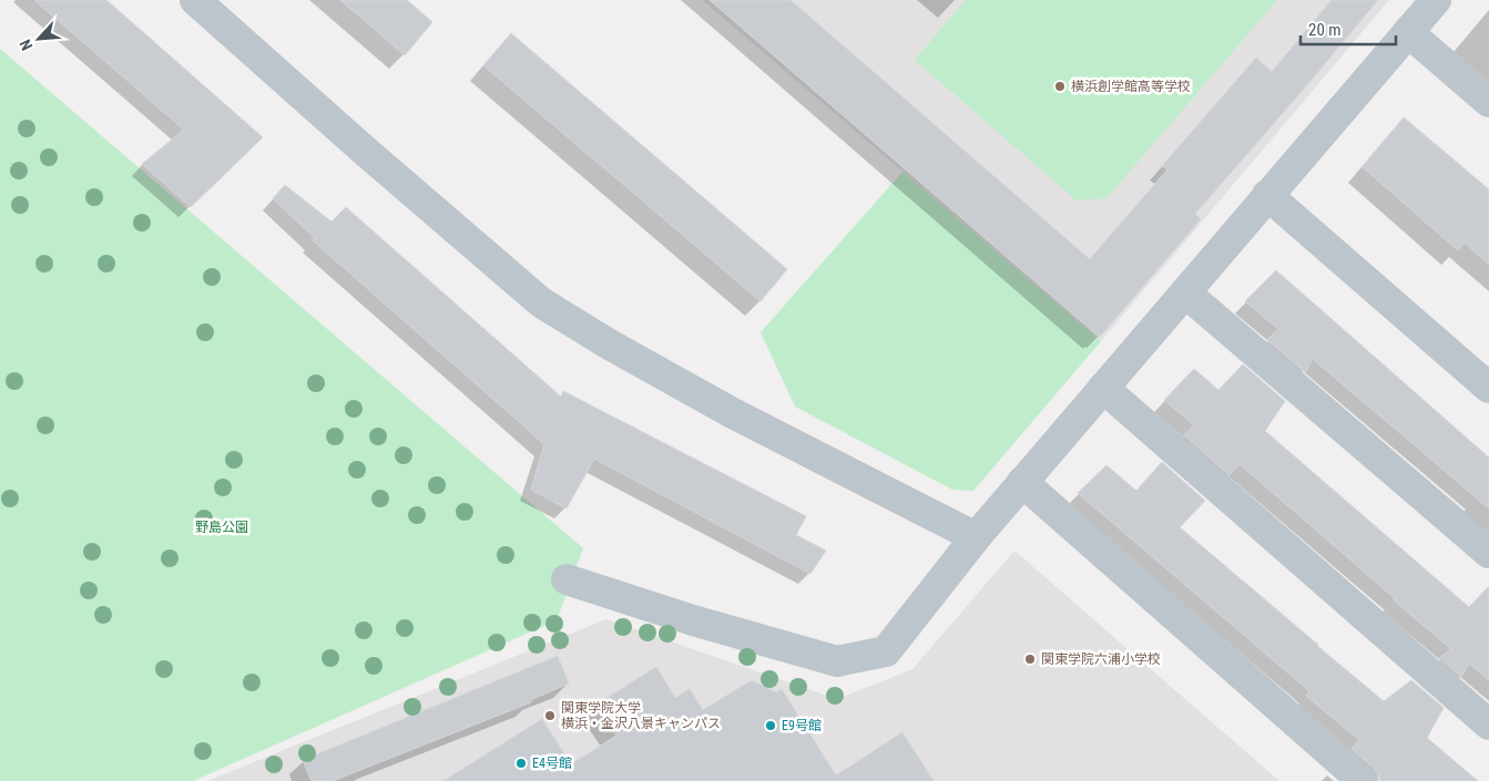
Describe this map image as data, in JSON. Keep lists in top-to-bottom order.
{
  "parks": ["野島公園"],
  "places": [
    "横浜創学館高等学校",
    "関東学院六浦小学校",
    "関東学院大学 横浜・金沢八景キャンパス",
    "E9号館",
    "E4号館"
  ],
  "scale_bar": "20 m",
  "north": "bottom left"
}
